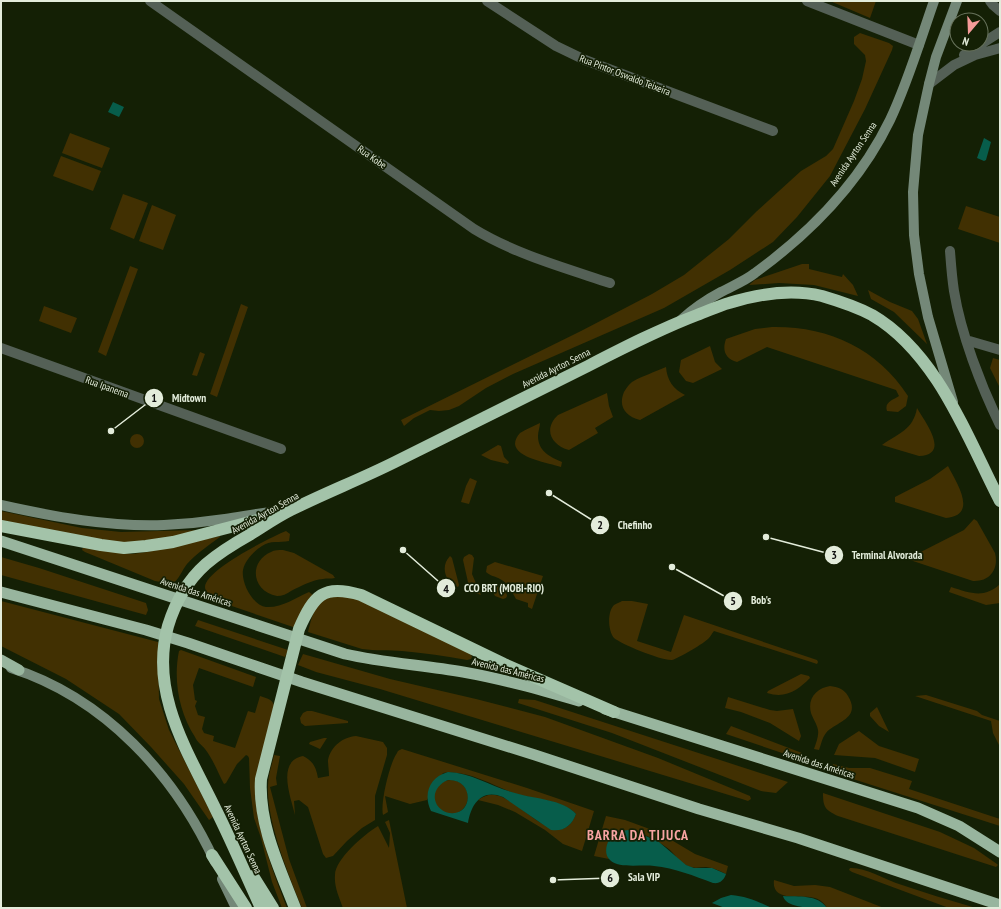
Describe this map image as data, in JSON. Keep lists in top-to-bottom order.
{
  "streets": {
    "highway": ["Avenida Ayrton Senna", "Avenida das Américas"],
    "street": ["Rua Pintor Oswaldo Teixeira", "Rua Kobe", "Rua Ipanema"]
  },
  "districts": ["BARRA DA TIJUCA"],
  "places": [
    "Midtown",
    "Chefinho",
    "Terminal Alvorada",
    "CCO BRT (MOBI-RIO)",
    "Bob's",
    "Sala VIP"
  ],
  "north": "bottom"
}
